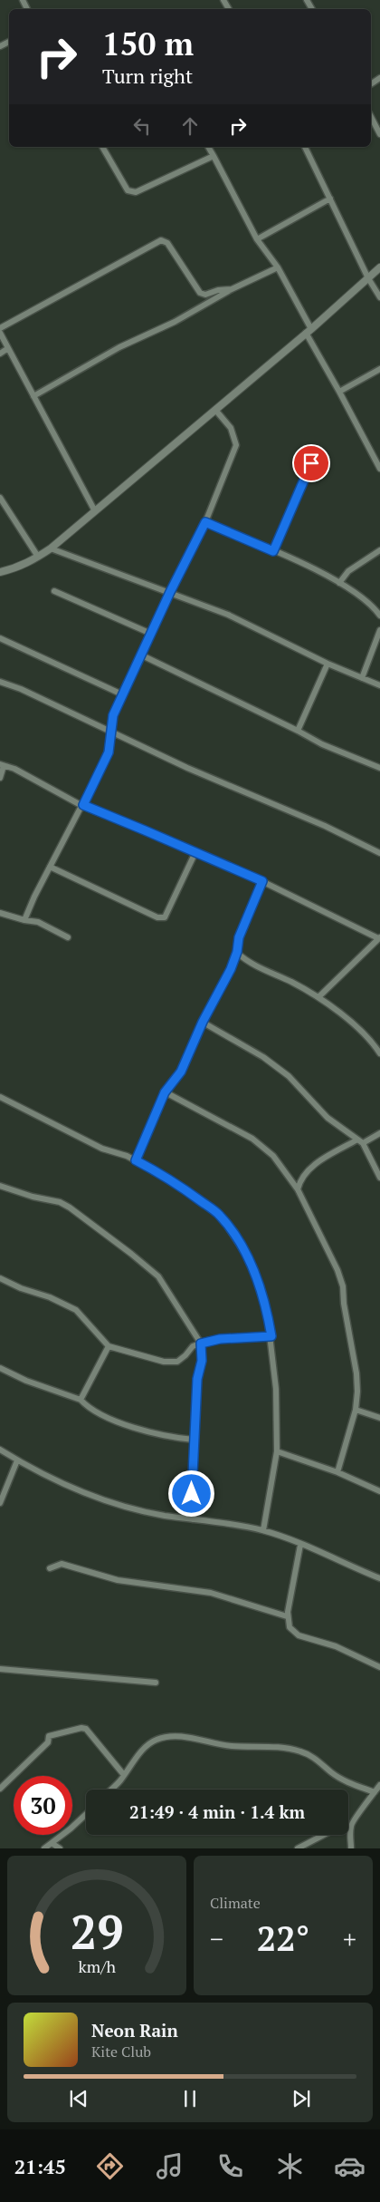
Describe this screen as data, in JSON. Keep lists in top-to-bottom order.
{
  "page": {
    "turn": ["150 m", "Turn right"],
    "limit": "30",
    "trip": "21:49 · 4 min · 1.4 km",
    "tile": "Climate",
    "heat": ["−", "22°", "+"],
    "song": ["Neon Rain", "Kite Club"],
    "tabs": "21:45",
    "gauge": ["29", "km/h"]
  }
}
